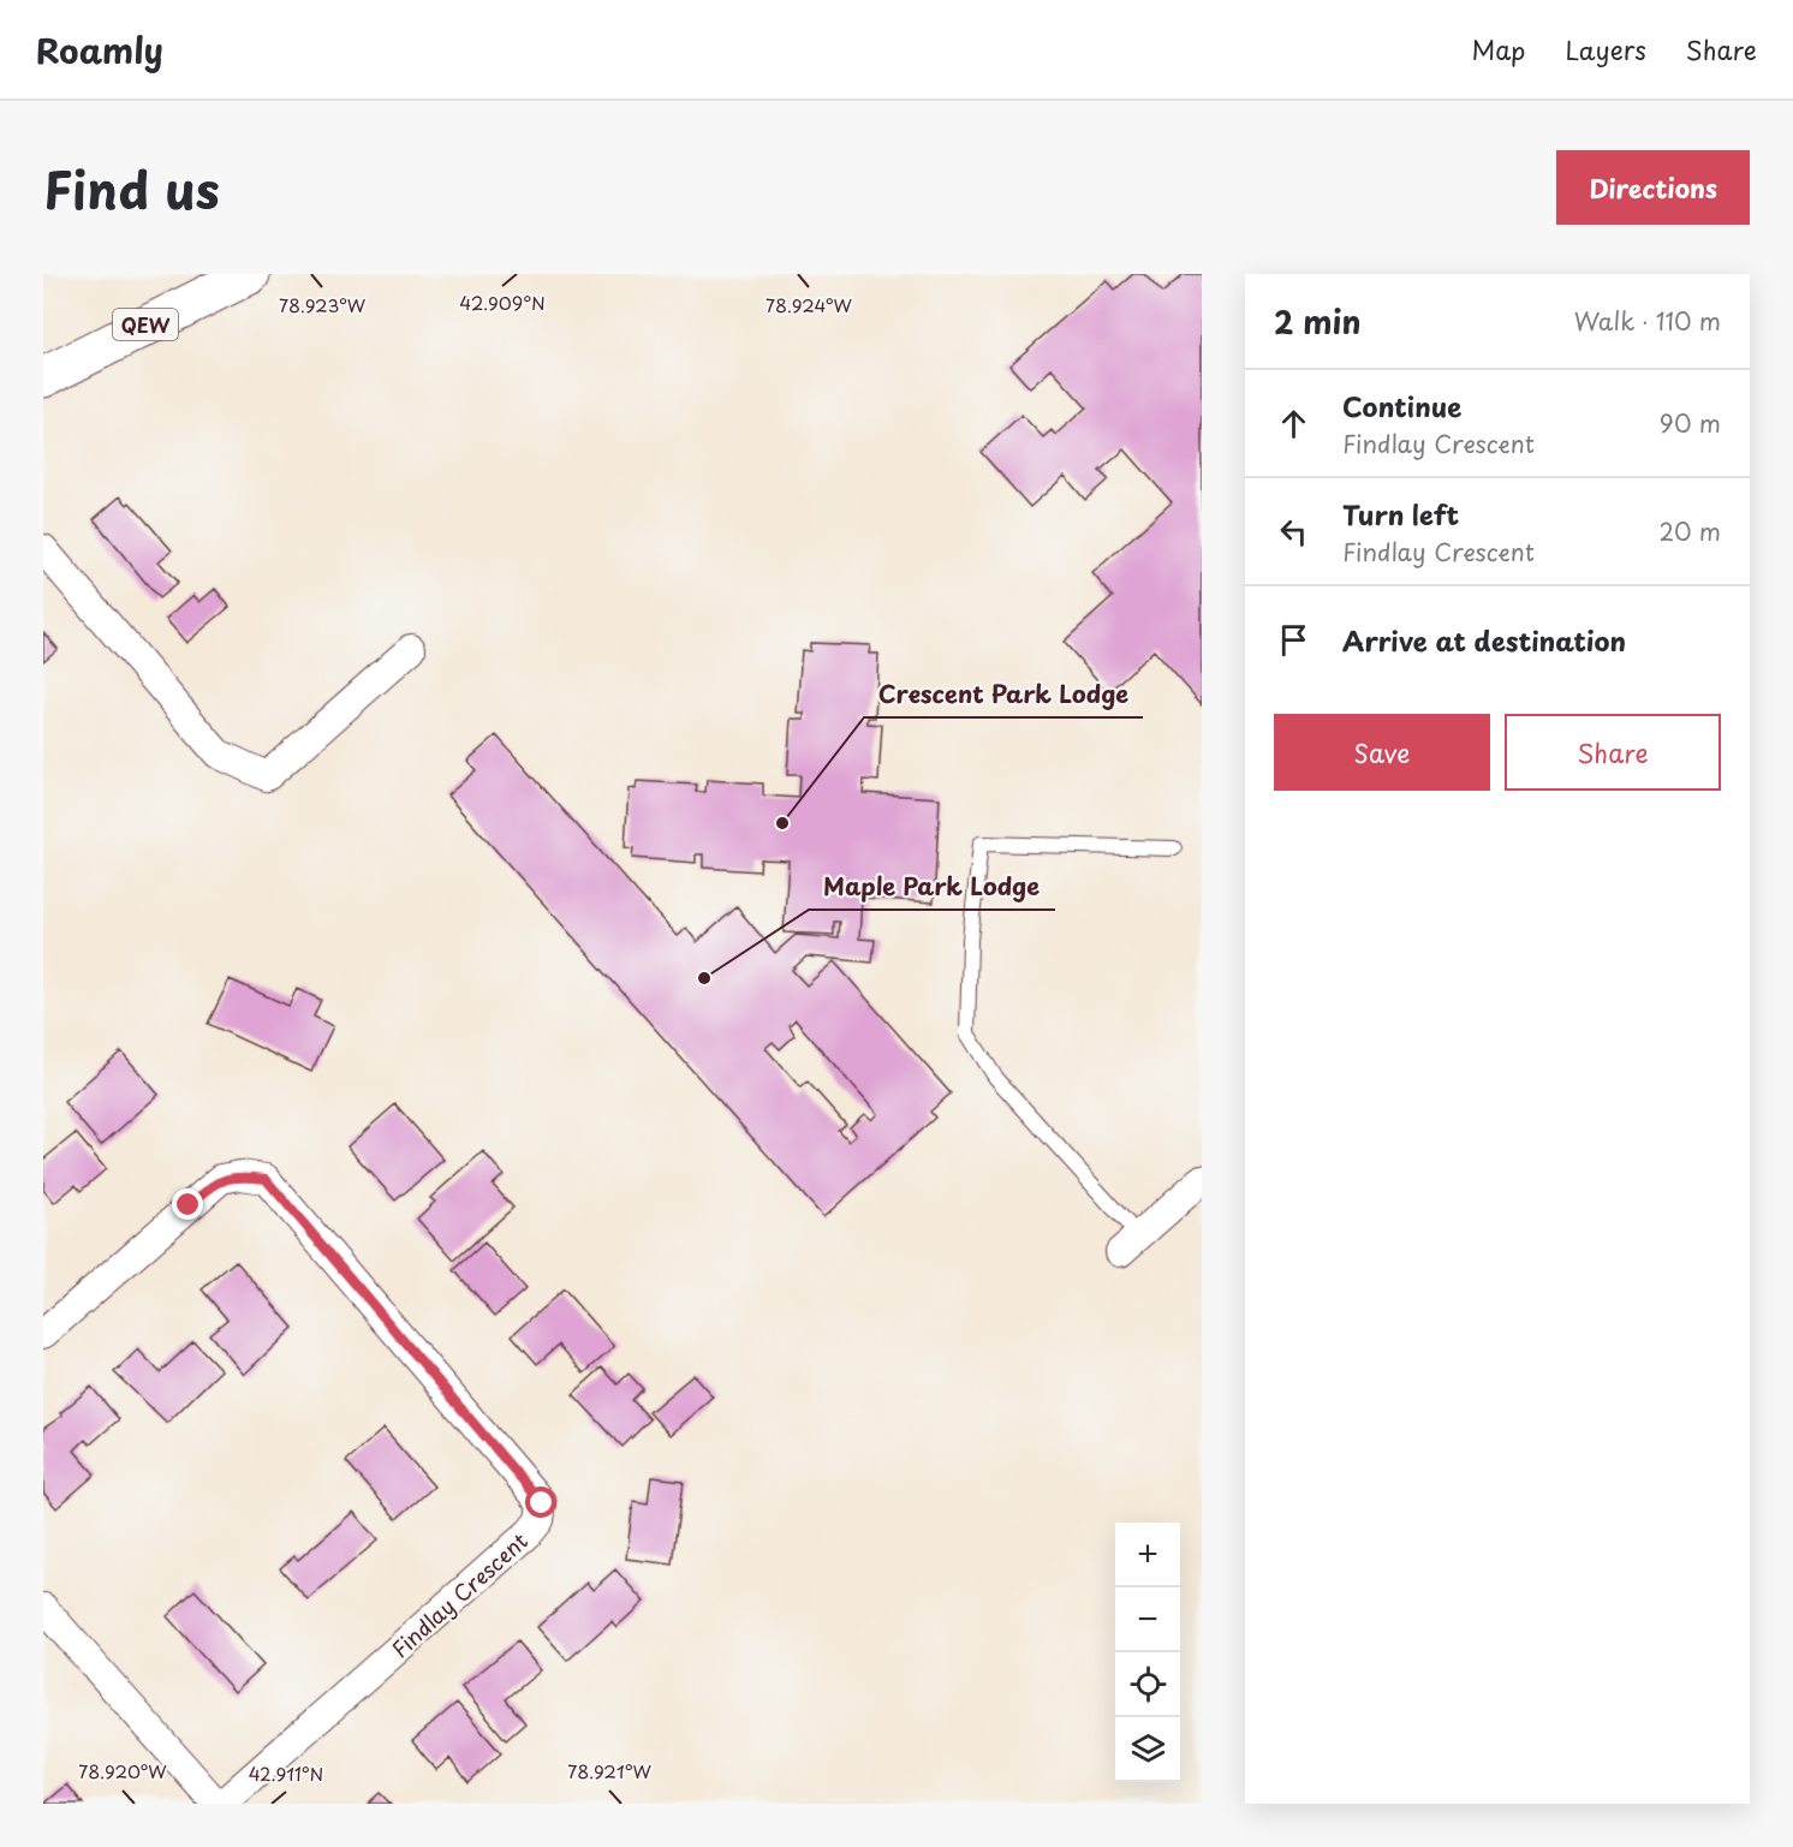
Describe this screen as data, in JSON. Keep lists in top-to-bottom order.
{
  "streets": {
    "highway": ["QEW"],
    "street": ["Findlay Crescent"]
  },
  "places": ["Crescent Park Lodge", "Maple Park Lodge"],
  "page": {
    "header": "Roamly",
    "nav": ["Map", "Layers", "Share"],
    "title": "Find us",
    "buttons": [
      "Directions",
      ["Save", "Share"]
    ],
    "heading": ["2 min", "Walk · 110 m"],
    "list": [
      ["Continue", "Findlay Crescent", "90 m"],
      ["Turn left", "Findlay Crescent", "20 m"],
      "Arrive at destination"
    ],
    "map_buttons": ["+", "−"]
  },
  "coordinates": [
    "42.909°N",
    "78.923°W",
    "78.924°W",
    "78.920°W",
    "78.921°W",
    "42.911°N"
  ]
}
